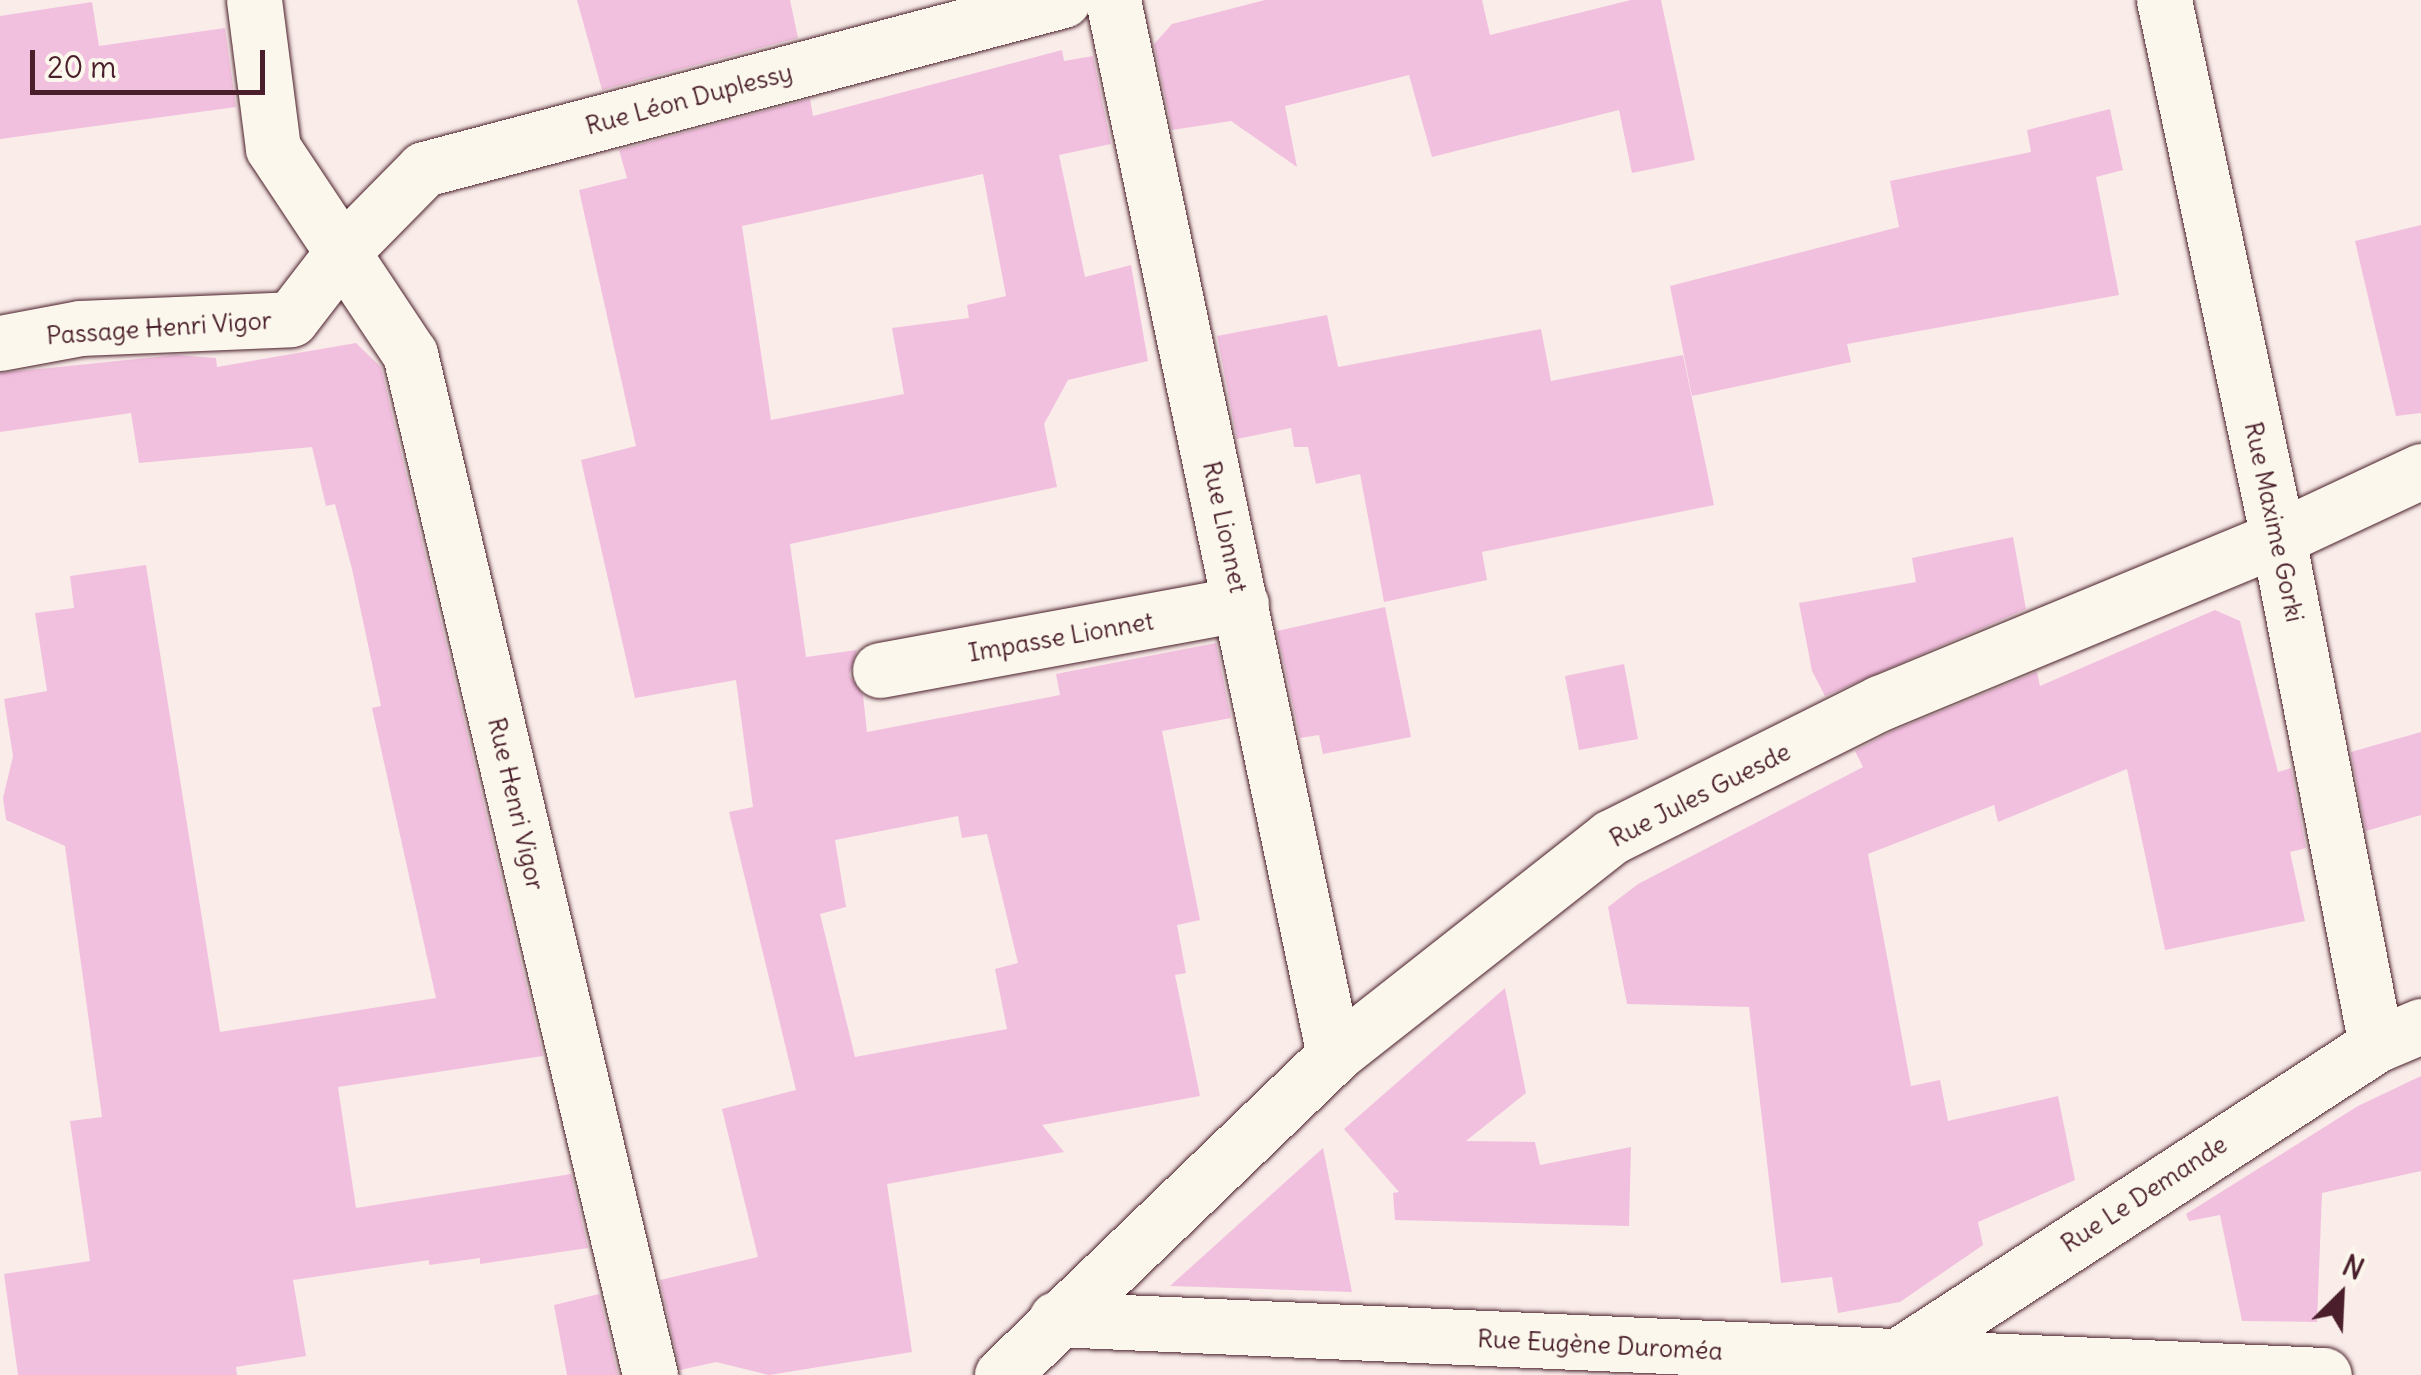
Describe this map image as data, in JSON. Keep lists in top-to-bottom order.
{
  "streets": {
    "street": [
      "Rue Léon Duplessy",
      "Passage Henri Vigor",
      "Rue Maxime Gorki",
      "Rue Lionnet",
      "Impasse Lionnet",
      "Rue Jules Guesde",
      "Rue Henri Vigor",
      "Rue Le Demande",
      "Rue Eugène Duroméa"
    ]
  },
  "crossings": [
    ["Rue Léon Duplessy", "Passage Henri Vigor"],
    ["Rue Léon Duplessy", "Rue Henri Vigor"],
    ["Passage Henri Vigor", "Rue Henri Vigor"],
    ["Rue Maxime Gorki", "Rue Jules Guesde"],
    ["Rue Maxime Gorki", "Rue Le Demande"],
    ["Rue Lionnet", "Impasse Lionnet"],
    ["Rue Lionnet", "Rue Jules Guesde"],
    ["Rue Jules Guesde", "Rue Eugène Duroméa"],
    ["Rue Le Demande", "Rue Eugène Duroméa"]
  ],
  "scale_bar": "20 m",
  "north": "top right"
}
